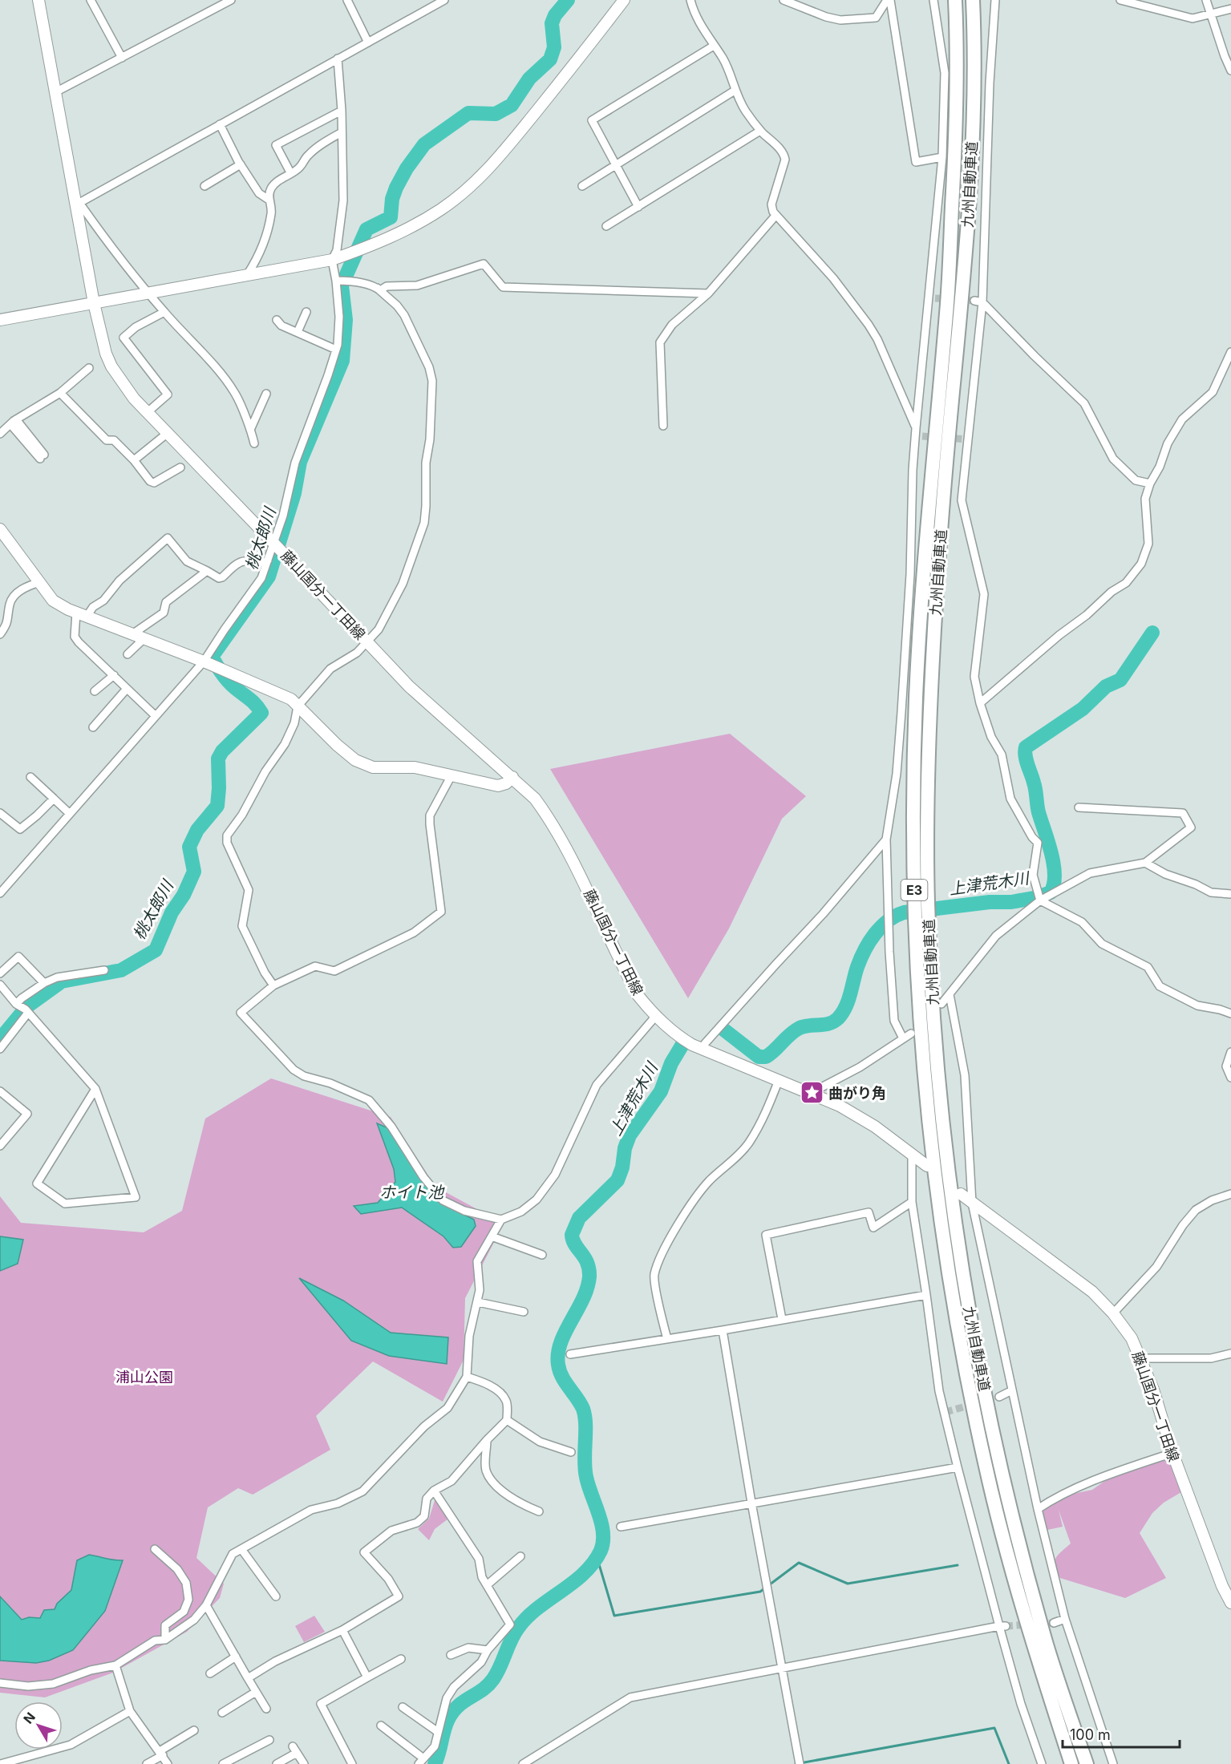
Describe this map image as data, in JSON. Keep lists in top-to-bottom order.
{
  "streets": {
    "highway": ["九州自動車道", "E3"],
    "main road": ["藤山国分一丁田線"]
  },
  "water": ["桃太郎川", "上津荒木川", "ホイト池"],
  "parks": ["浦山公園"],
  "places": {
    "place": ["曲がり角"]
  },
  "scale_bar": "100 m",
  "north": "top left"
}
